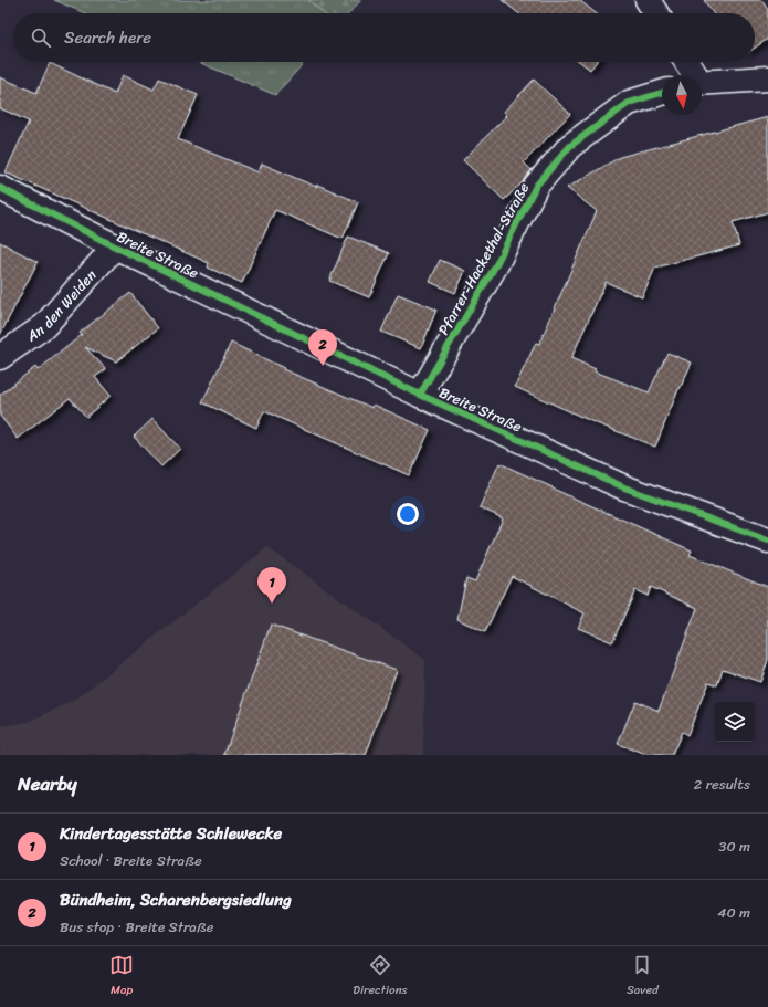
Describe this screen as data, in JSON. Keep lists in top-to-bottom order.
{
  "streets": {
    "street": ["Breite Straße", "Pfarrer-Hackethal-Straße", "An den Weiden"]
  },
  "crossings": [
    ["Breite Straße", "Pfarrer-Hackethal-Straße"],
    ["Breite Straße", "An den Weiden"]
  ],
  "north": "bottom",
  "page": {
    "search": "Search here",
    "pins": ["2", "1"],
    "heading": ["Nearby", "2 results"],
    "list": [
      {
        "mark": "1",
        "name": "Kindertagesstätte Schlewecke",
        "note": "School · Breite Straße",
        "value": "30 m"
      },
      {
        "mark": "2",
        "name": "Bündheim, Scharenbergsiedlung",
        "note": "Bus stop · Breite Straße",
        "value": "40 m"
      }
    ],
    "nav": ["Map", "Directions", "Saved"]
  }
}
